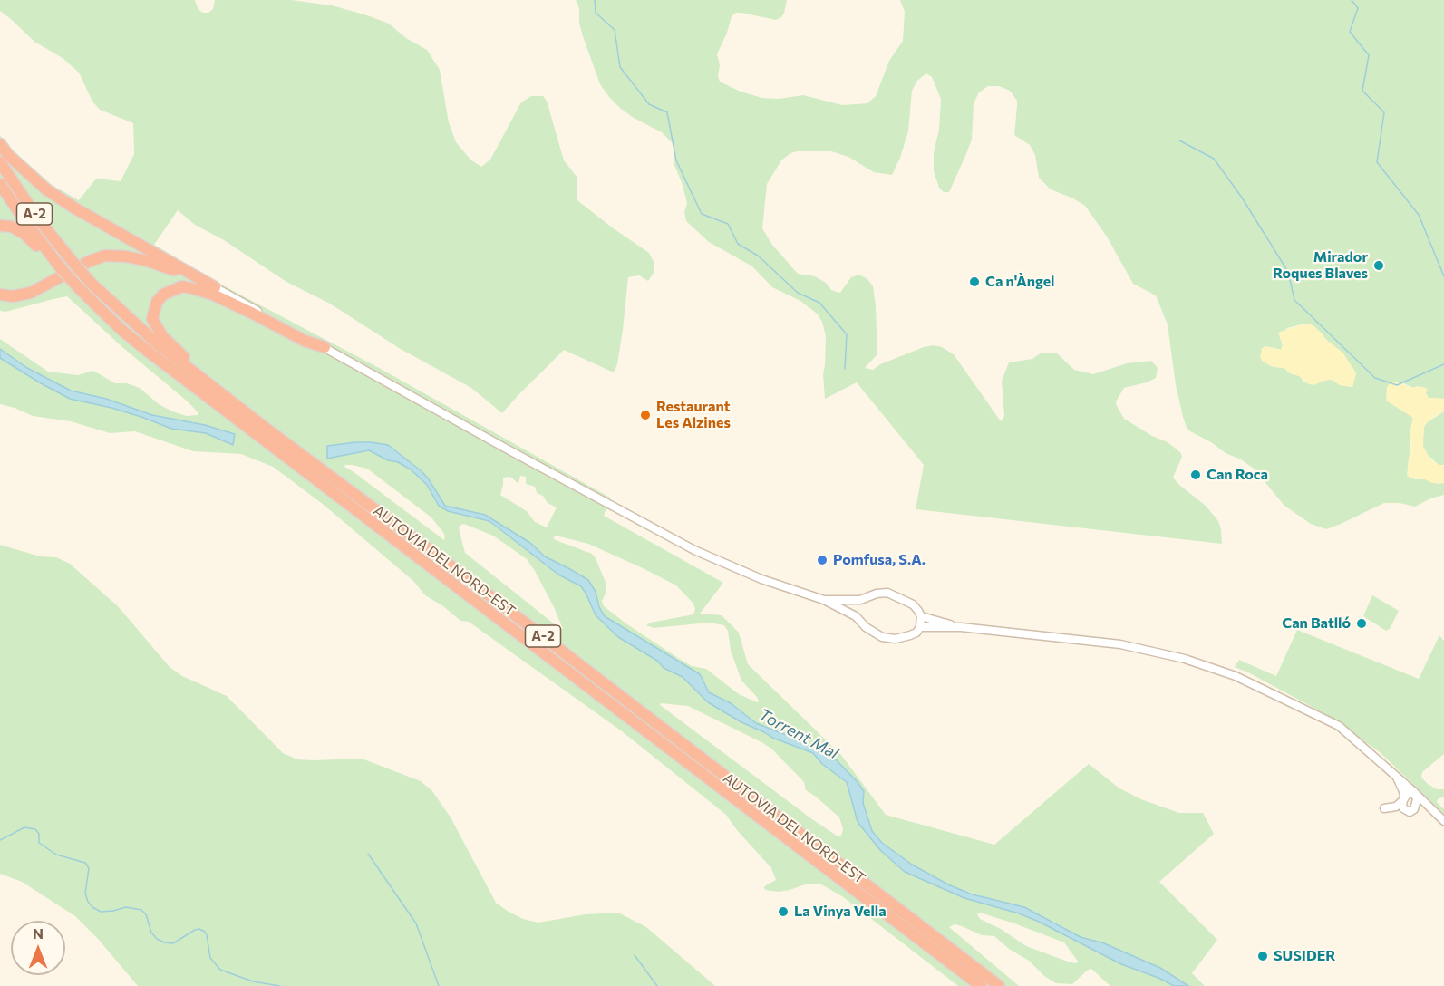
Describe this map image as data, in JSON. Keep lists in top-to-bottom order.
{
  "streets": {
    "highway": ["A-2", "AUTOVIA DEL NORD-EST"]
  },
  "water": ["Torrent Mal"],
  "places": [
    "Mirador Roques Blaves",
    "Ca n'Àngel",
    "Restaurant Les Alzines",
    "Can Roca",
    "Pomfusa, S.A.",
    "Can Batlló",
    "La Vinya Vella",
    "SUSIDER"
  ],
  "north": "top"
}
